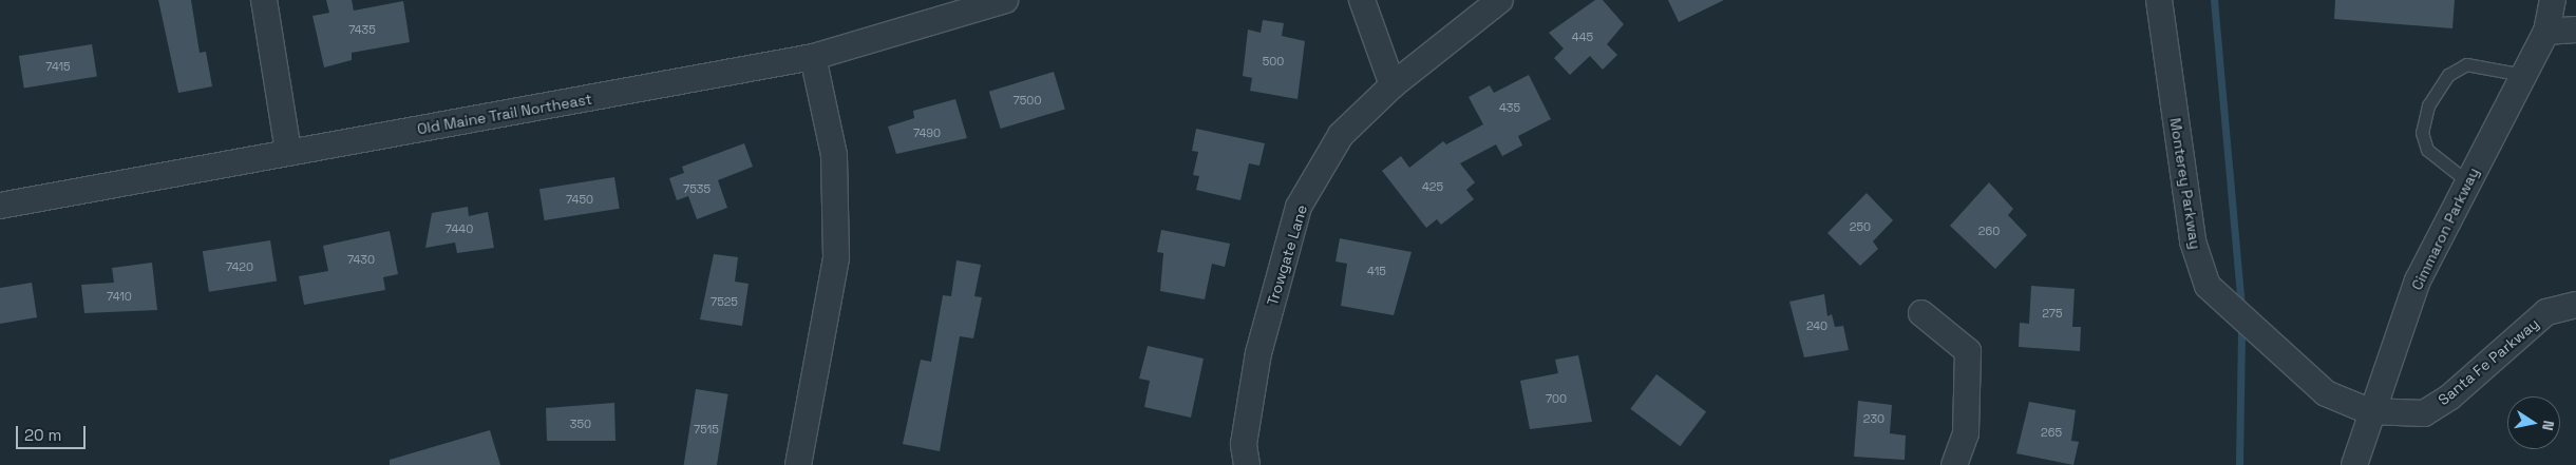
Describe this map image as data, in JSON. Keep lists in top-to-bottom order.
{
  "streets": {
    "street": [
      "Old Maine Trail Northeast",
      "Monterey Parkway",
      "Cimmaron Parkway",
      "Trowgate Lane",
      "Santa Fe Parkway"
    ]
  },
  "crossings": [
    ["Monterey Parkway", "Cimmaron Parkway"],
    ["Monterey Parkway", "Santa Fe Parkway"],
    ["Cimmaron Parkway", "Santa Fe Parkway"]
  ],
  "house_numbers": [
    "7435",
    "445",
    "500",
    "7415",
    "7500",
    "435",
    "7490",
    "425",
    "7535",
    "7450",
    "250",
    "7440",
    "260",
    "7430",
    "7420",
    "415",
    "7410",
    "7525",
    "275",
    "240",
    "700",
    "230",
    "350",
    "7515",
    "265"
  ],
  "scale_bar": "20 m",
  "north": "right"
}
